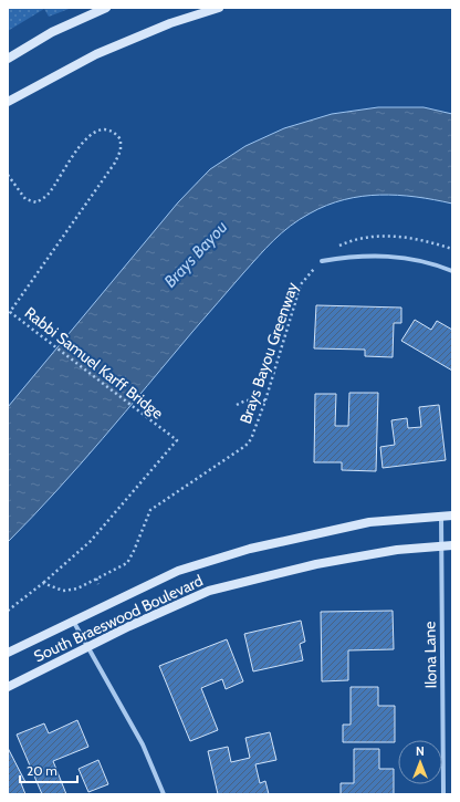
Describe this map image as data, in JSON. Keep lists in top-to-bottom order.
{
  "streets": {
    "main road": ["South Braeswood Boulevard"],
    "street": ["Ilona Lane"],
    "path": ["Brays Bayou Greenway", "Rabbi Samuel Karff Bridge"]
  },
  "crossings": [
    ["Brays Bayou Greenway", "Rabbi Samuel Karff Bridge"],
    ["South Braeswood Boulevard", "Ilona Lane"]
  ],
  "water": ["Brays Bayou"],
  "scale_bar": "20 m",
  "north": "top"
}
